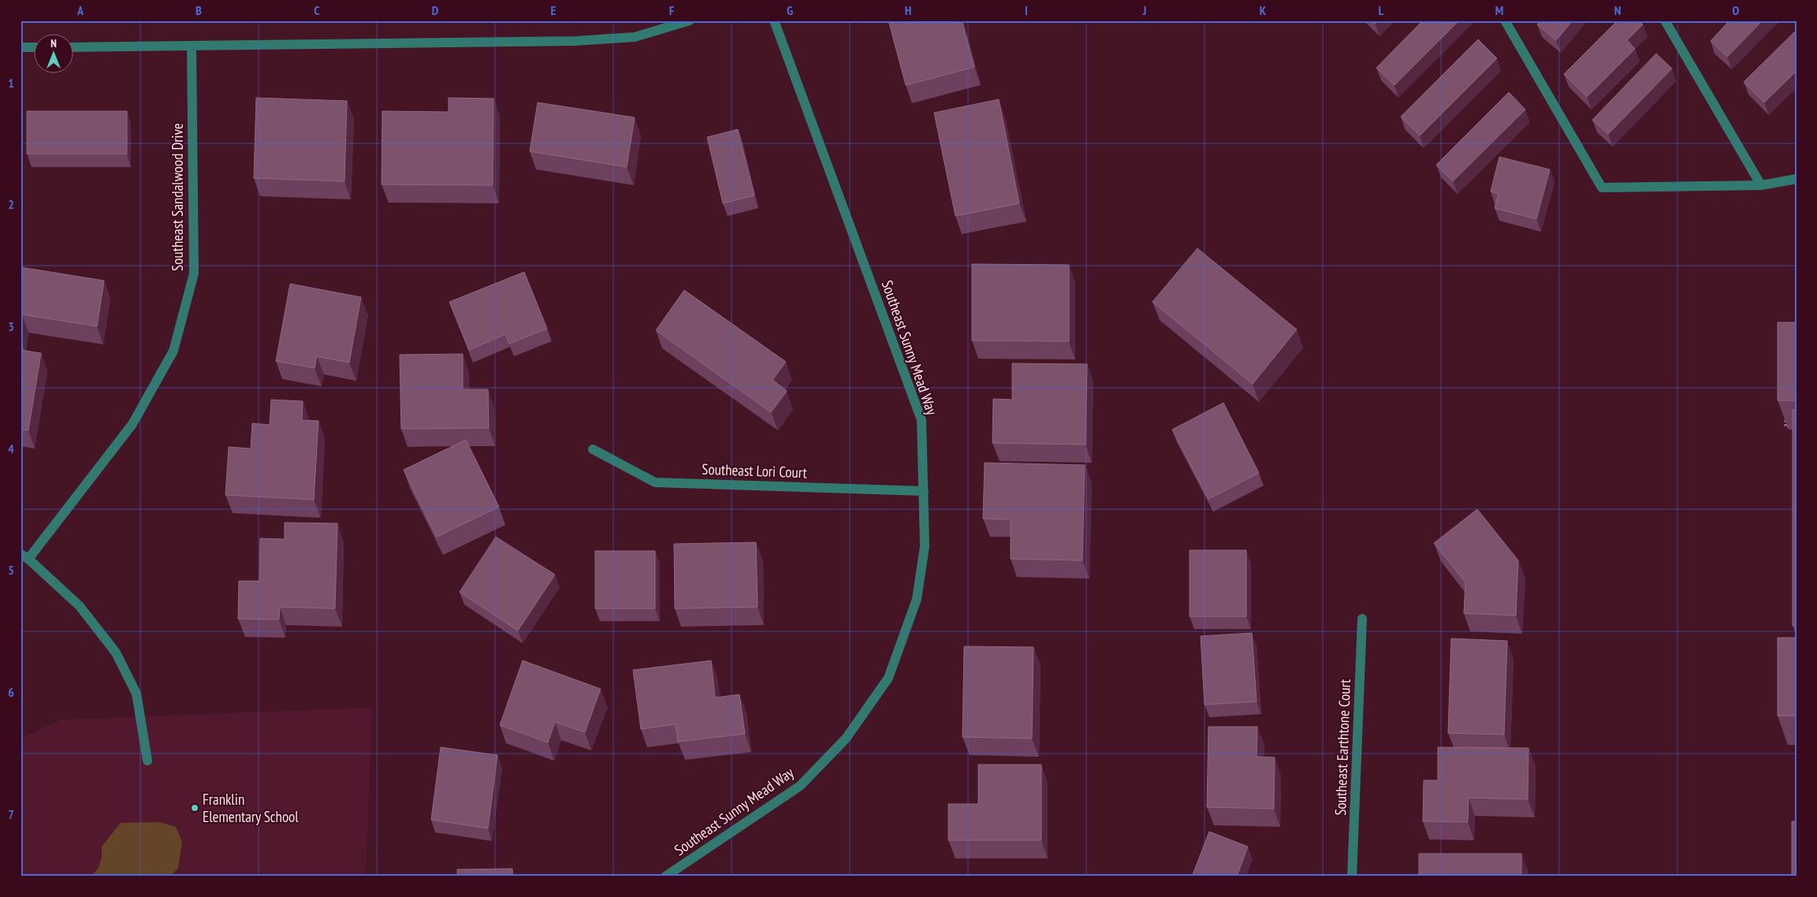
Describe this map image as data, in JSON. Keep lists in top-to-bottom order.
{
  "streets": {
    "street": [
      "Southeast Sandalwood Drive",
      "Southeast Sunny Mead Way",
      "Southeast Lori Court",
      "Southeast Earthtone Court"
    ]
  },
  "crossings": [
    ["Southeast Sunny Mead Way", "Southeast Lori Court"]
  ],
  "places": ["Franklin Elementary School"],
  "north": "top",
  "grid": {
    "columns": [
      "A",
      "B",
      "C",
      "D",
      "E",
      "F",
      "G",
      "H",
      "I",
      "J",
      "K",
      "L",
      "M",
      "N",
      "O"
    ],
    "rows": [
      "1",
      "2",
      "3",
      "4",
      "5",
      "6",
      "7"
    ]
  }
}
